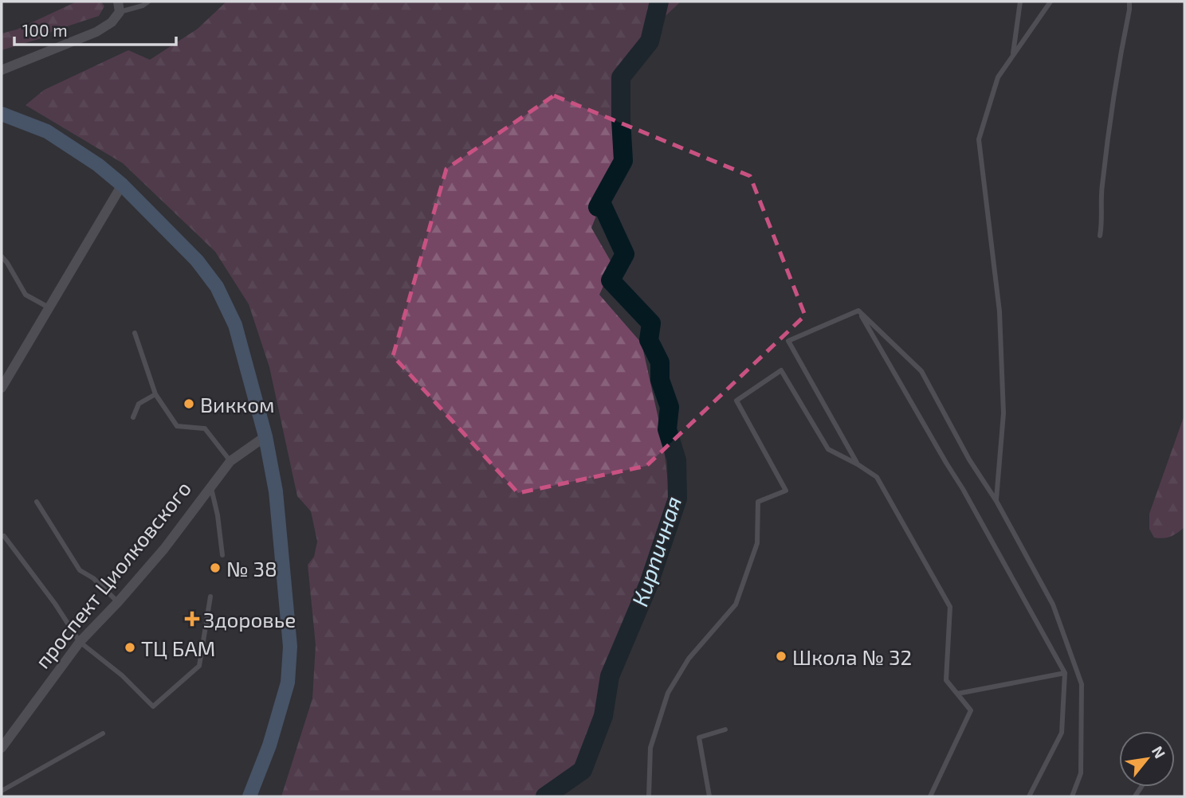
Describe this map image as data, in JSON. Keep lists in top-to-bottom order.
{
  "streets": {
    "street": ["проспект Циолковского"]
  },
  "water": ["Кирпичная"],
  "places": {
    "other": [
      "Викком",
      "№ 38",
      "ТЦ БАМ",
      "Школа № 32"
    ],
    "health": ["Здоровье"]
  },
  "scale_bar": "100 m",
  "north": "top right"
}
